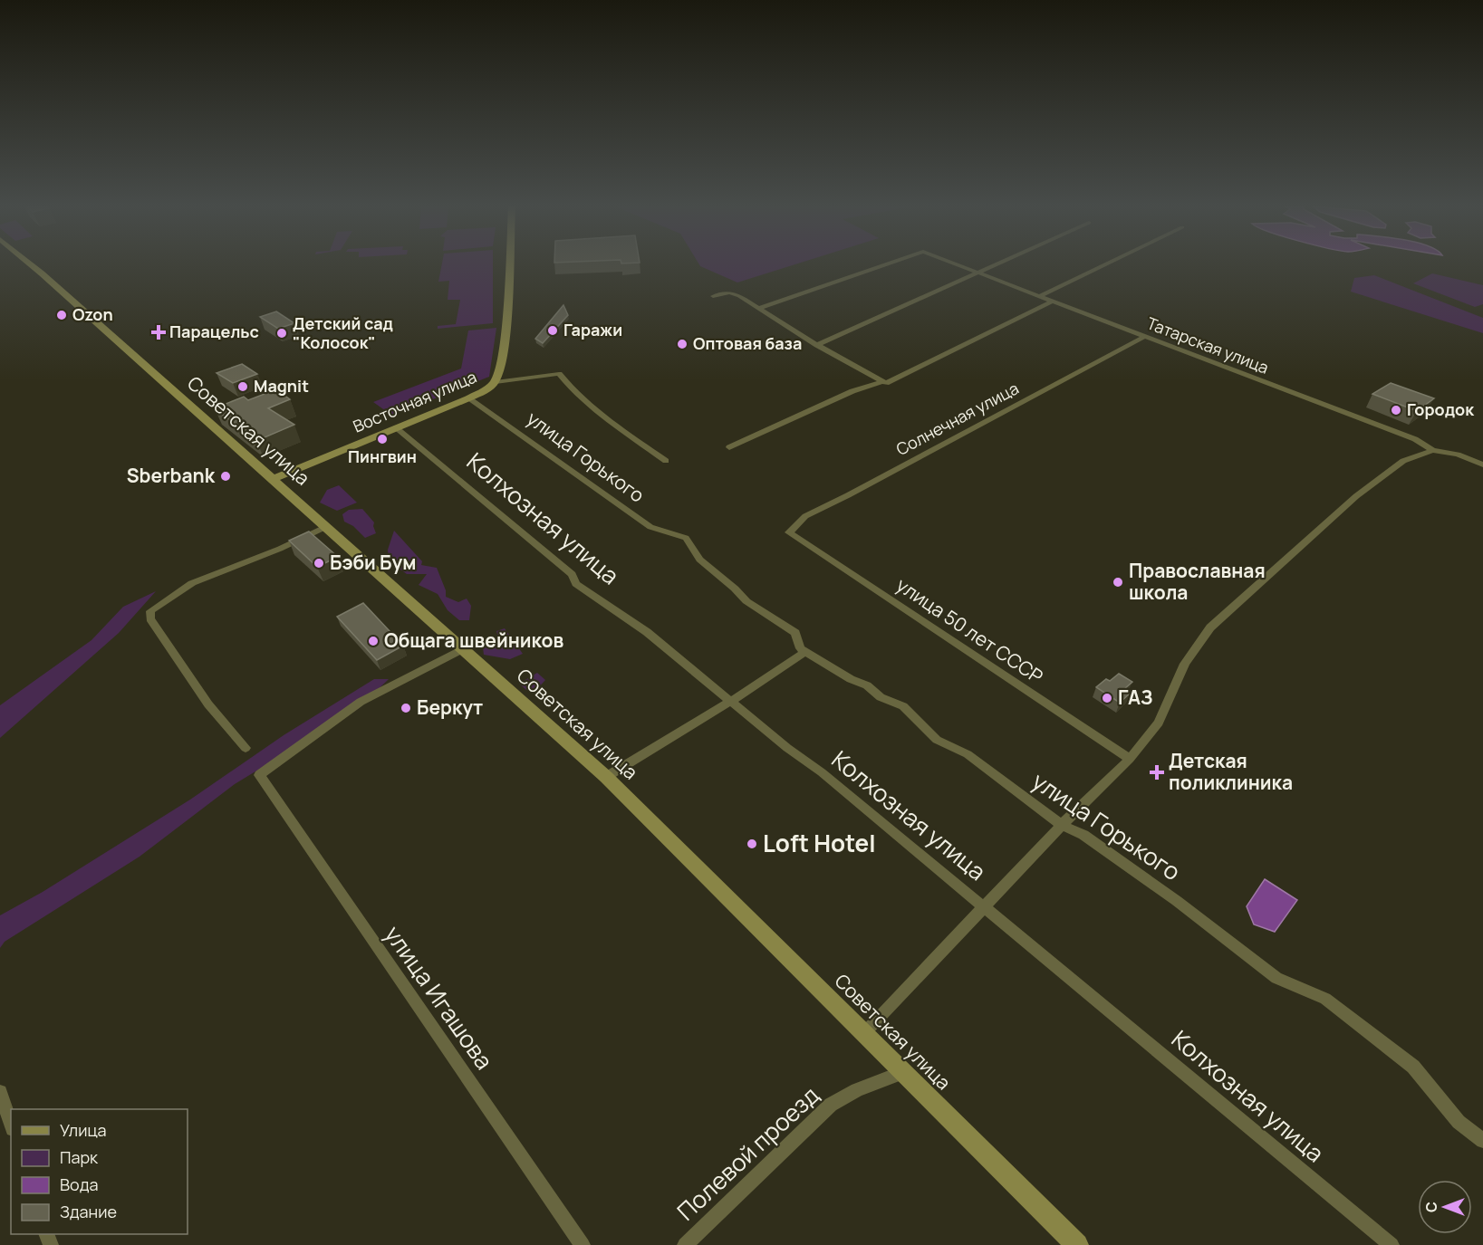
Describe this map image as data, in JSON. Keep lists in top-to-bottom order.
{
  "streets": {
    "main road": ["Восточная улица", "Советская улица"],
    "street": [
      "Татарская улица",
      "Солнечная улица",
      "улица Горького",
      "Колхозная улица",
      "улица 50 лет СССР",
      "улица Игашова",
      "Полевой проезд"
    ]
  },
  "crossings": [
    ["Татарская улица", "Солнечная улица"],
    ["Восточная улица", "Советская улица"],
    ["Восточная улица", "улица Горького"],
    ["Восточная улица", "Колхозная улица"],
    ["Солнечная улица", "улица 50 лет СССР"],
    ["Советская улица", "улица Игашова"],
    ["Советская улица", "Полевой проезд"]
  ],
  "places": {
    "other": [
      "Ozon",
      "Гаражи",
      "Детский сад \"Колосок\"",
      "Оптовая база",
      "Magnit",
      "Городок",
      "Пингвин",
      "Sberbank",
      "Бэби Бум",
      "Православная школа",
      "Общага швейников",
      "ГАЗ",
      "Беркут",
      "Loft Hotel"
    ],
    "health": ["Парацельс", "Детская поликлиника"]
  },
  "legend": [
    "Улица",
    "Парк",
    "Вода",
    "Здание"
  ],
  "north": "left"
}
